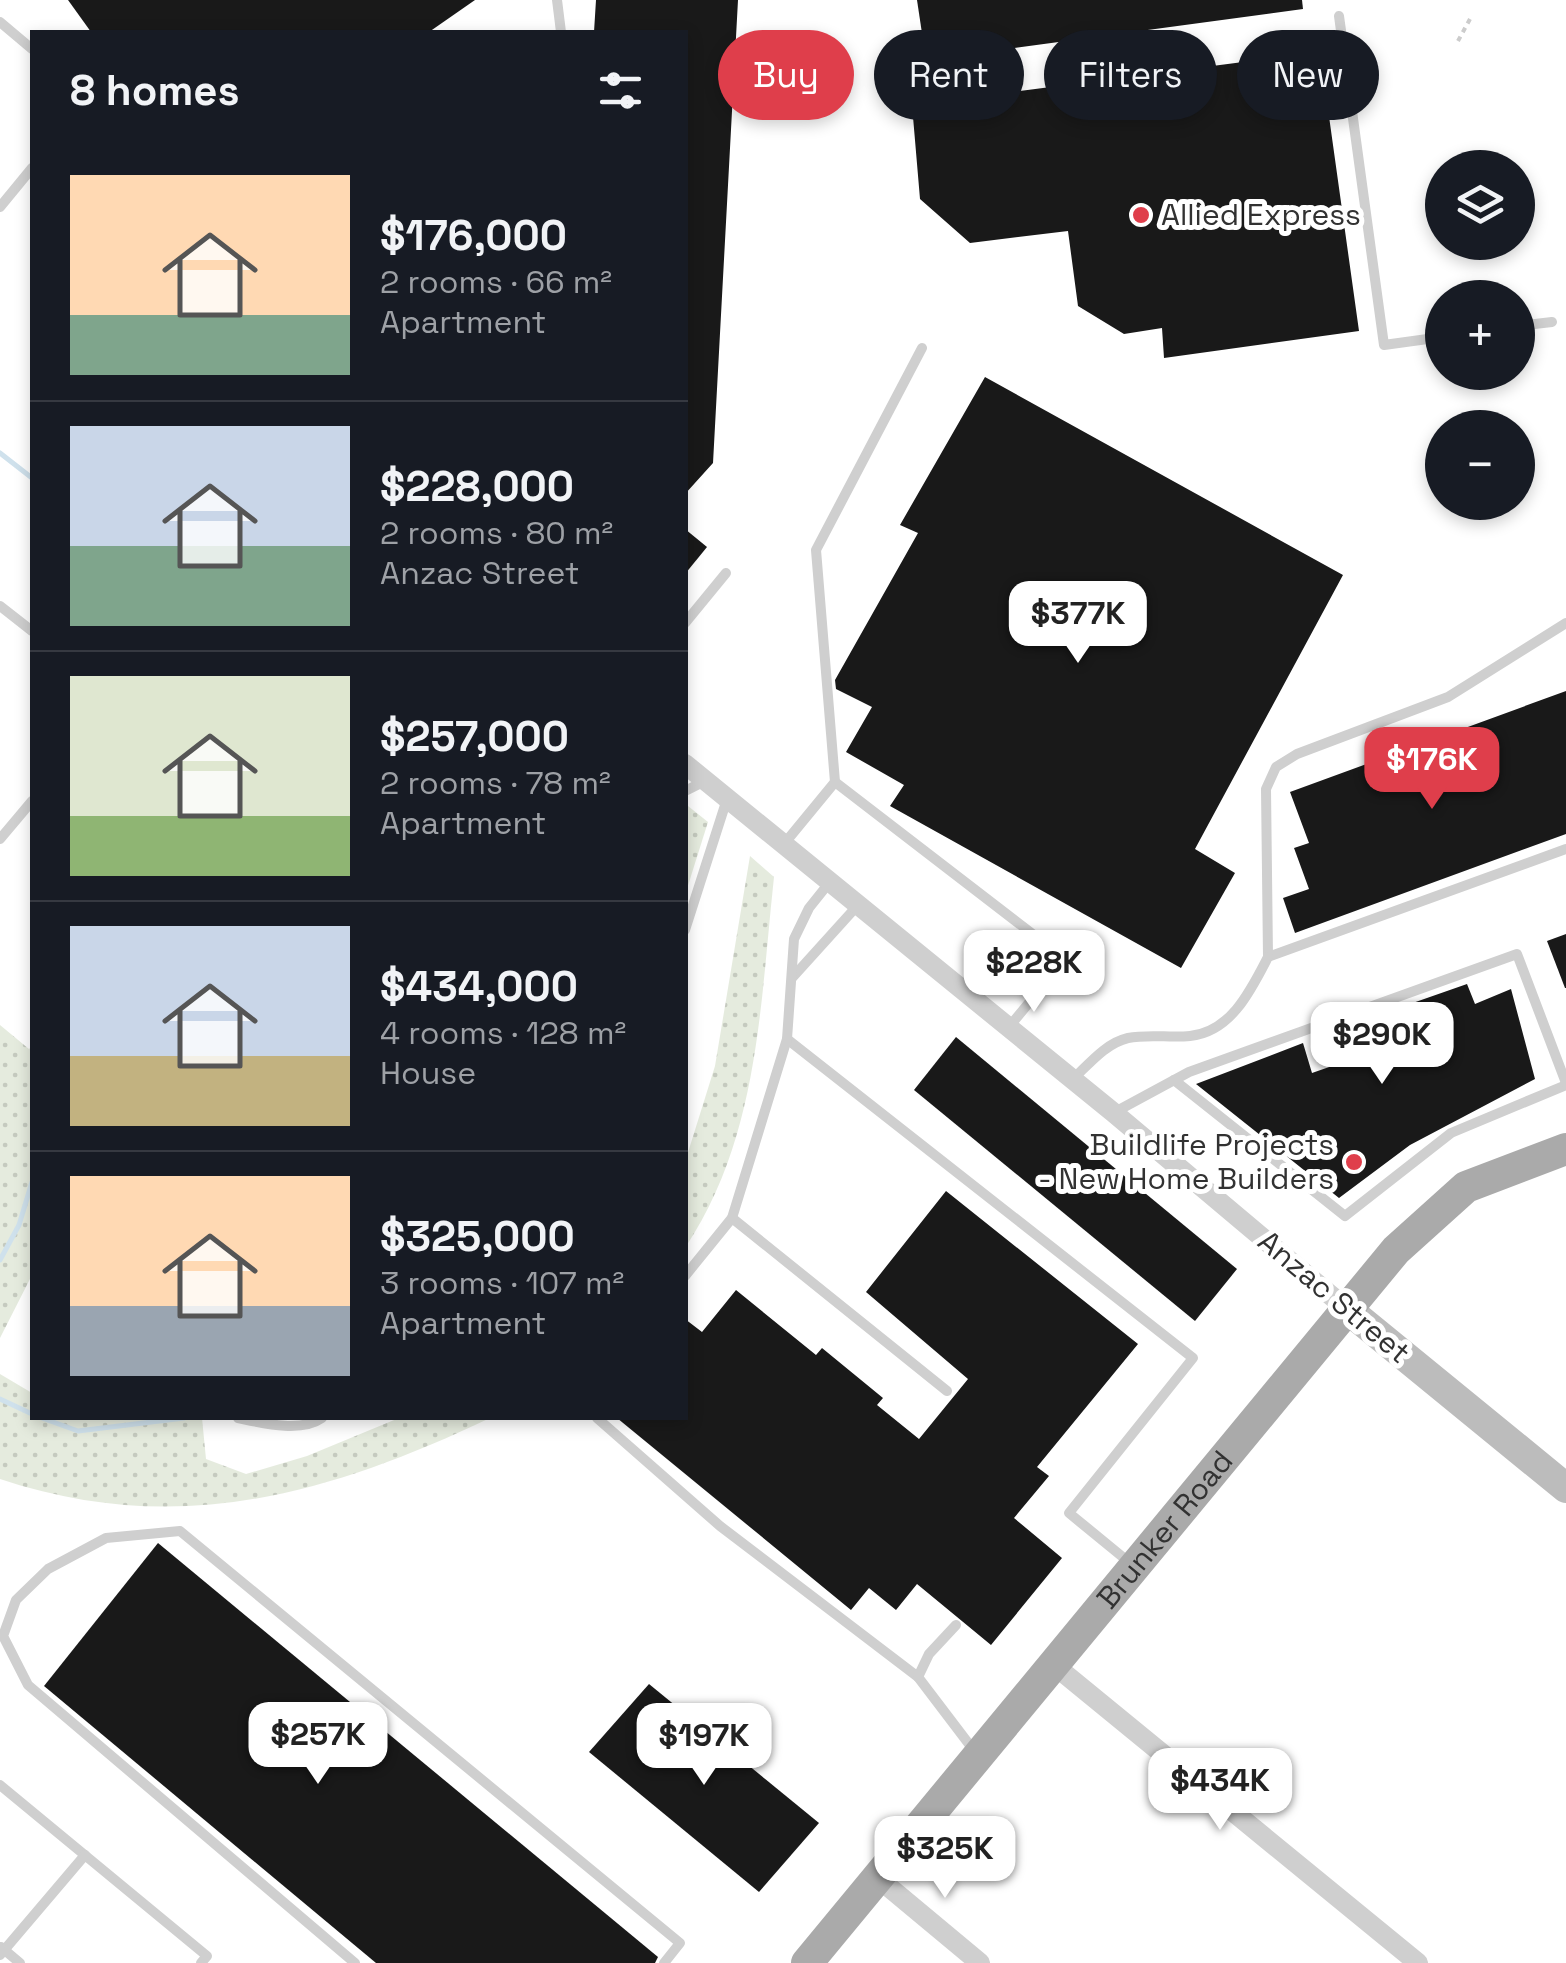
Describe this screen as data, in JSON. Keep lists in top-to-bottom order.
{
  "streets": {
    "main road": ["Brunker Road"],
    "street": ["Anzac Street"]
  },
  "crossings": [
    ["Anzac Street", "Brunker Road"]
  ],
  "places": ["Allied Express", "Buildlife Projects - New Home Builders"],
  "page": {
    "chip": [
      "Buy",
      "Rent",
      "Filters",
      "New"
    ],
    "heading": "8 homes",
    "map_buttons": ["+", "−"],
    "list": [
      {
        "name": "$176,000",
        "note": "2 rooms · 66 m² · Apartment"
      },
      {
        "name": "$228,000",
        "note": "2 rooms · 80 m² · Anzac Street"
      },
      {
        "name": "$257,000",
        "note": "2 rooms · 78 m² · Apartment"
      },
      {
        "name": "$434,000",
        "note": "4 rooms · 128 m² · House"
      },
      {
        "name": "$325,000",
        "note": "3 rooms · 107 m² · Apartment"
      }
    ],
    "price": [
      "$377K",
      "$176K",
      "$228K",
      "$290K",
      "$257K",
      "$197K",
      "$434K",
      "$325K"
    ]
  }
}
